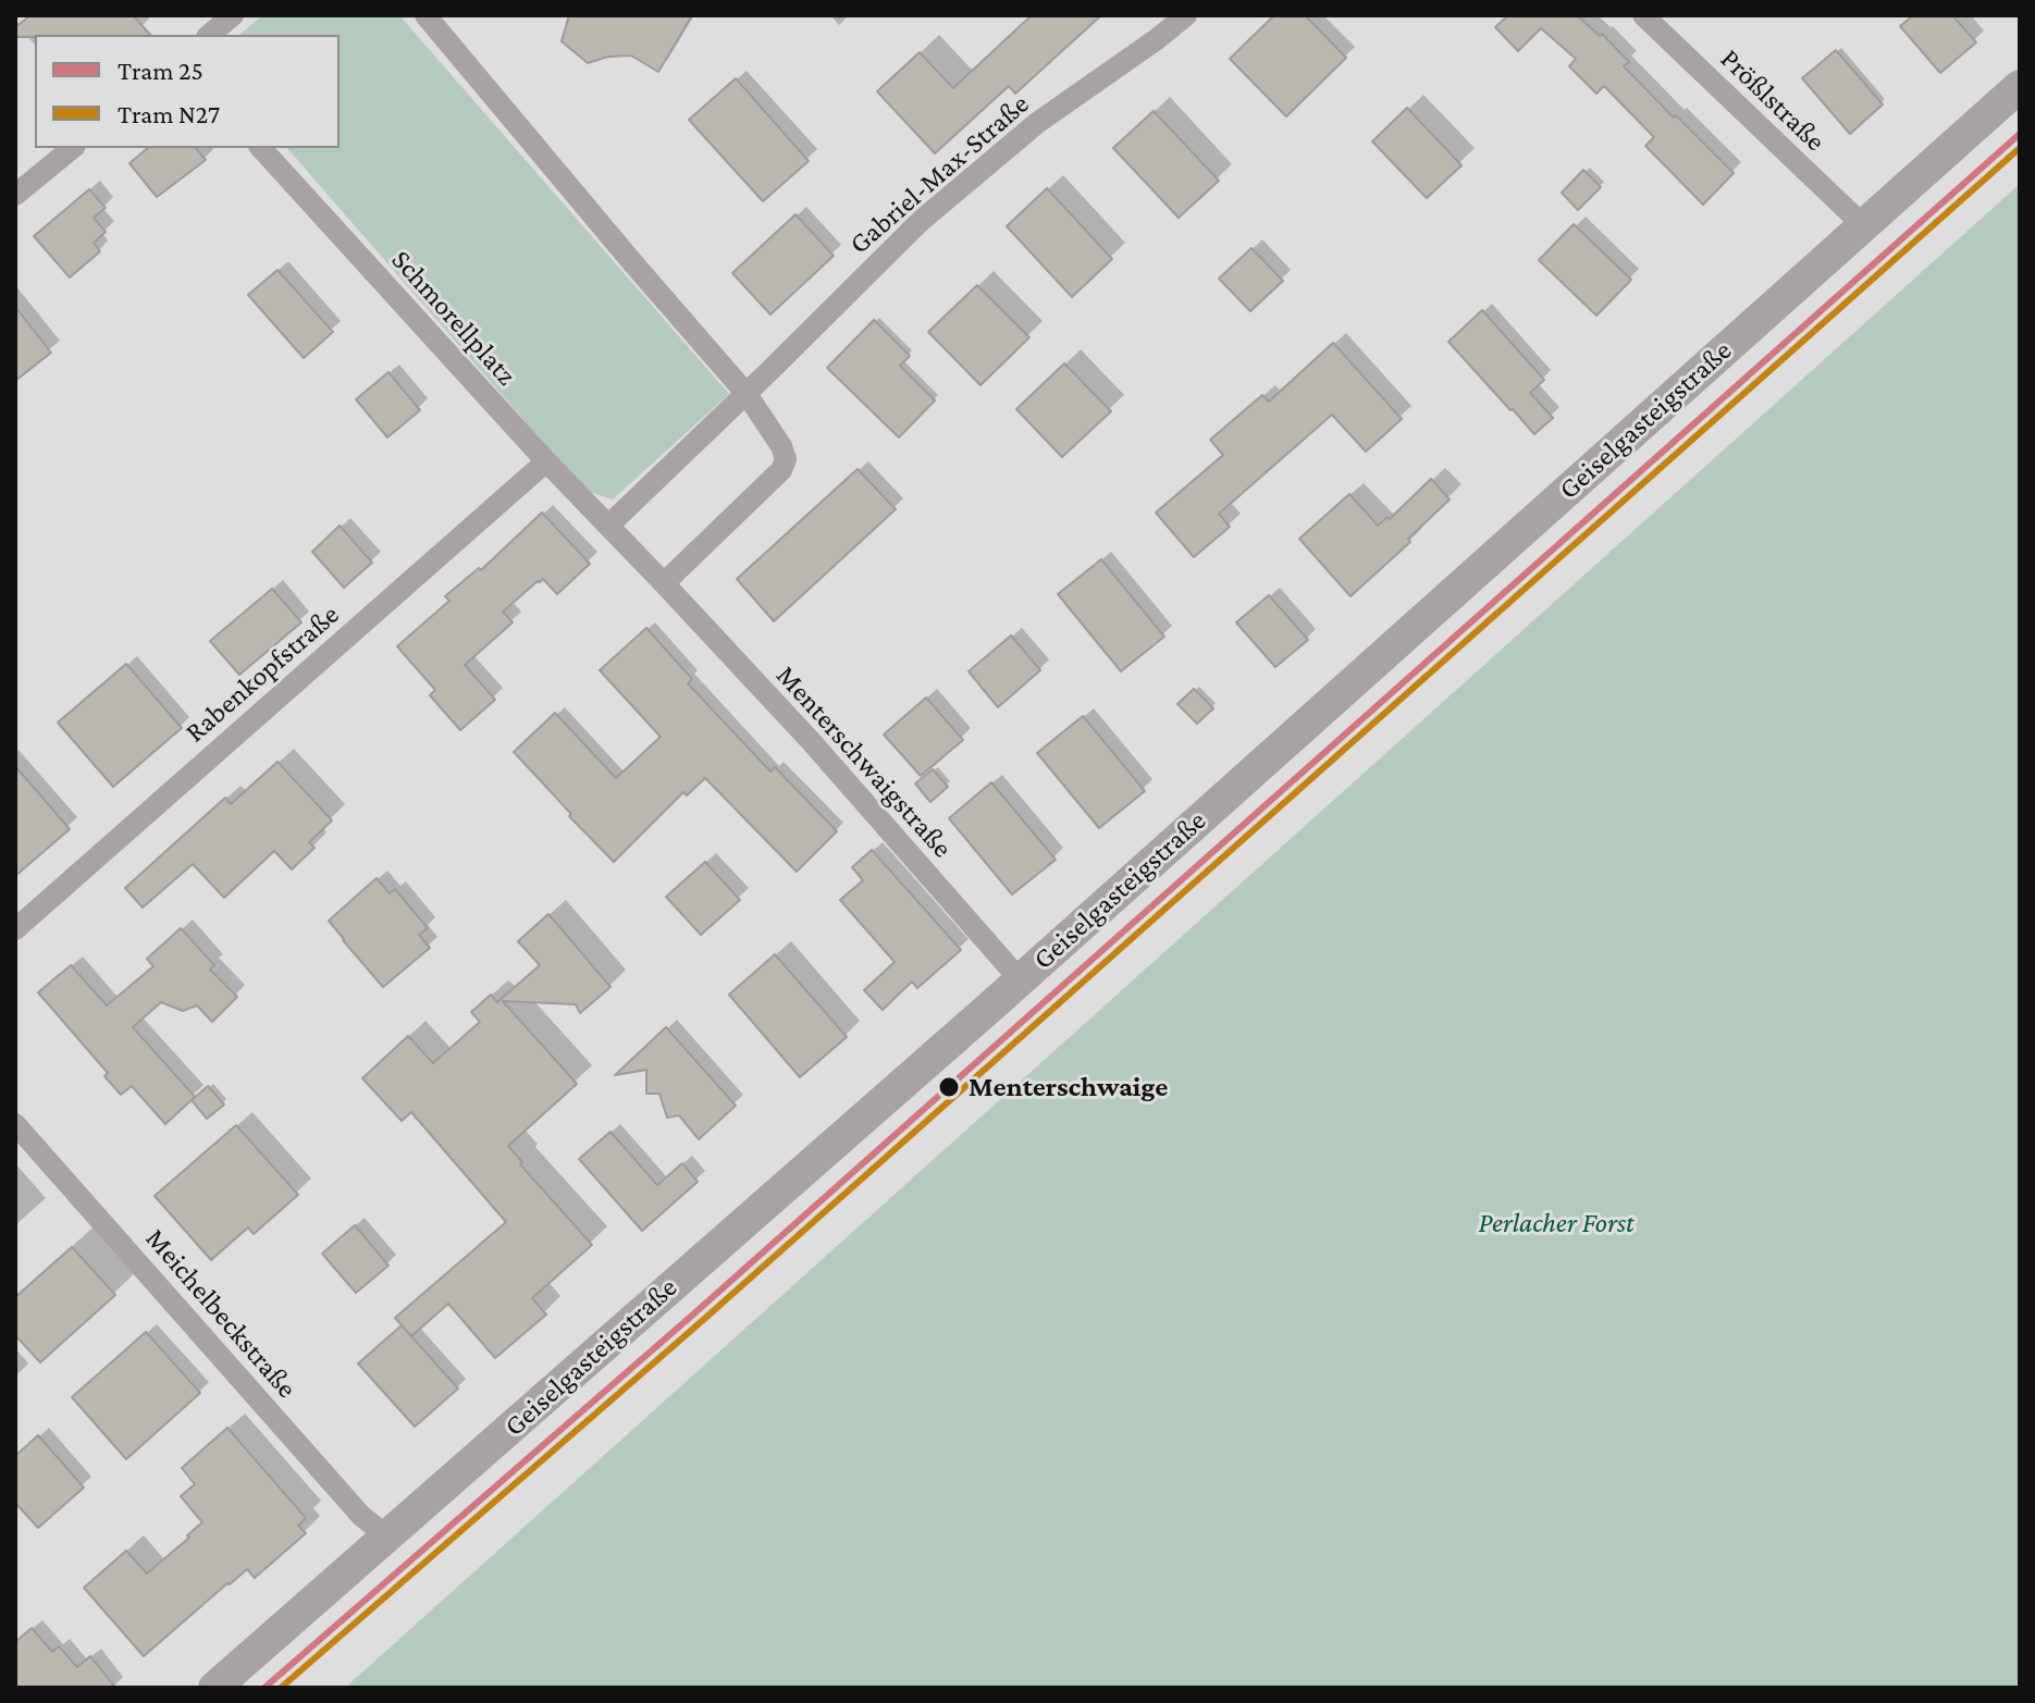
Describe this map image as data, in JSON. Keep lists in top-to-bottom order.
{
  "streets": {
    "main road": ["Geiselgasteigstraße"],
    "street": [
      "Prößlstraße",
      "Gabriel-Max-Straße",
      "Schmorellplatz",
      "Rabenkopfstraße",
      "Menterschwaigstraße",
      "Meichelbeckstraße"
    ]
  },
  "crossings": [
    ["Prößlstraße", "Geiselgasteigstraße"],
    ["Schmorellplatz", "Rabenkopfstraße"],
    ["Schmorellplatz", "Menterschwaigstraße"],
    ["Geiselgasteigstraße", "Menterschwaigstraße"],
    ["Geiselgasteigstraße", "Meichelbeckstraße"]
  ],
  "parks": ["Perlacher Forst"],
  "places": ["Menterschwaige"],
  "lines": ["tram line 25", "tram line N27"],
  "legend": ["Tram 25", "Tram N27"]
}
